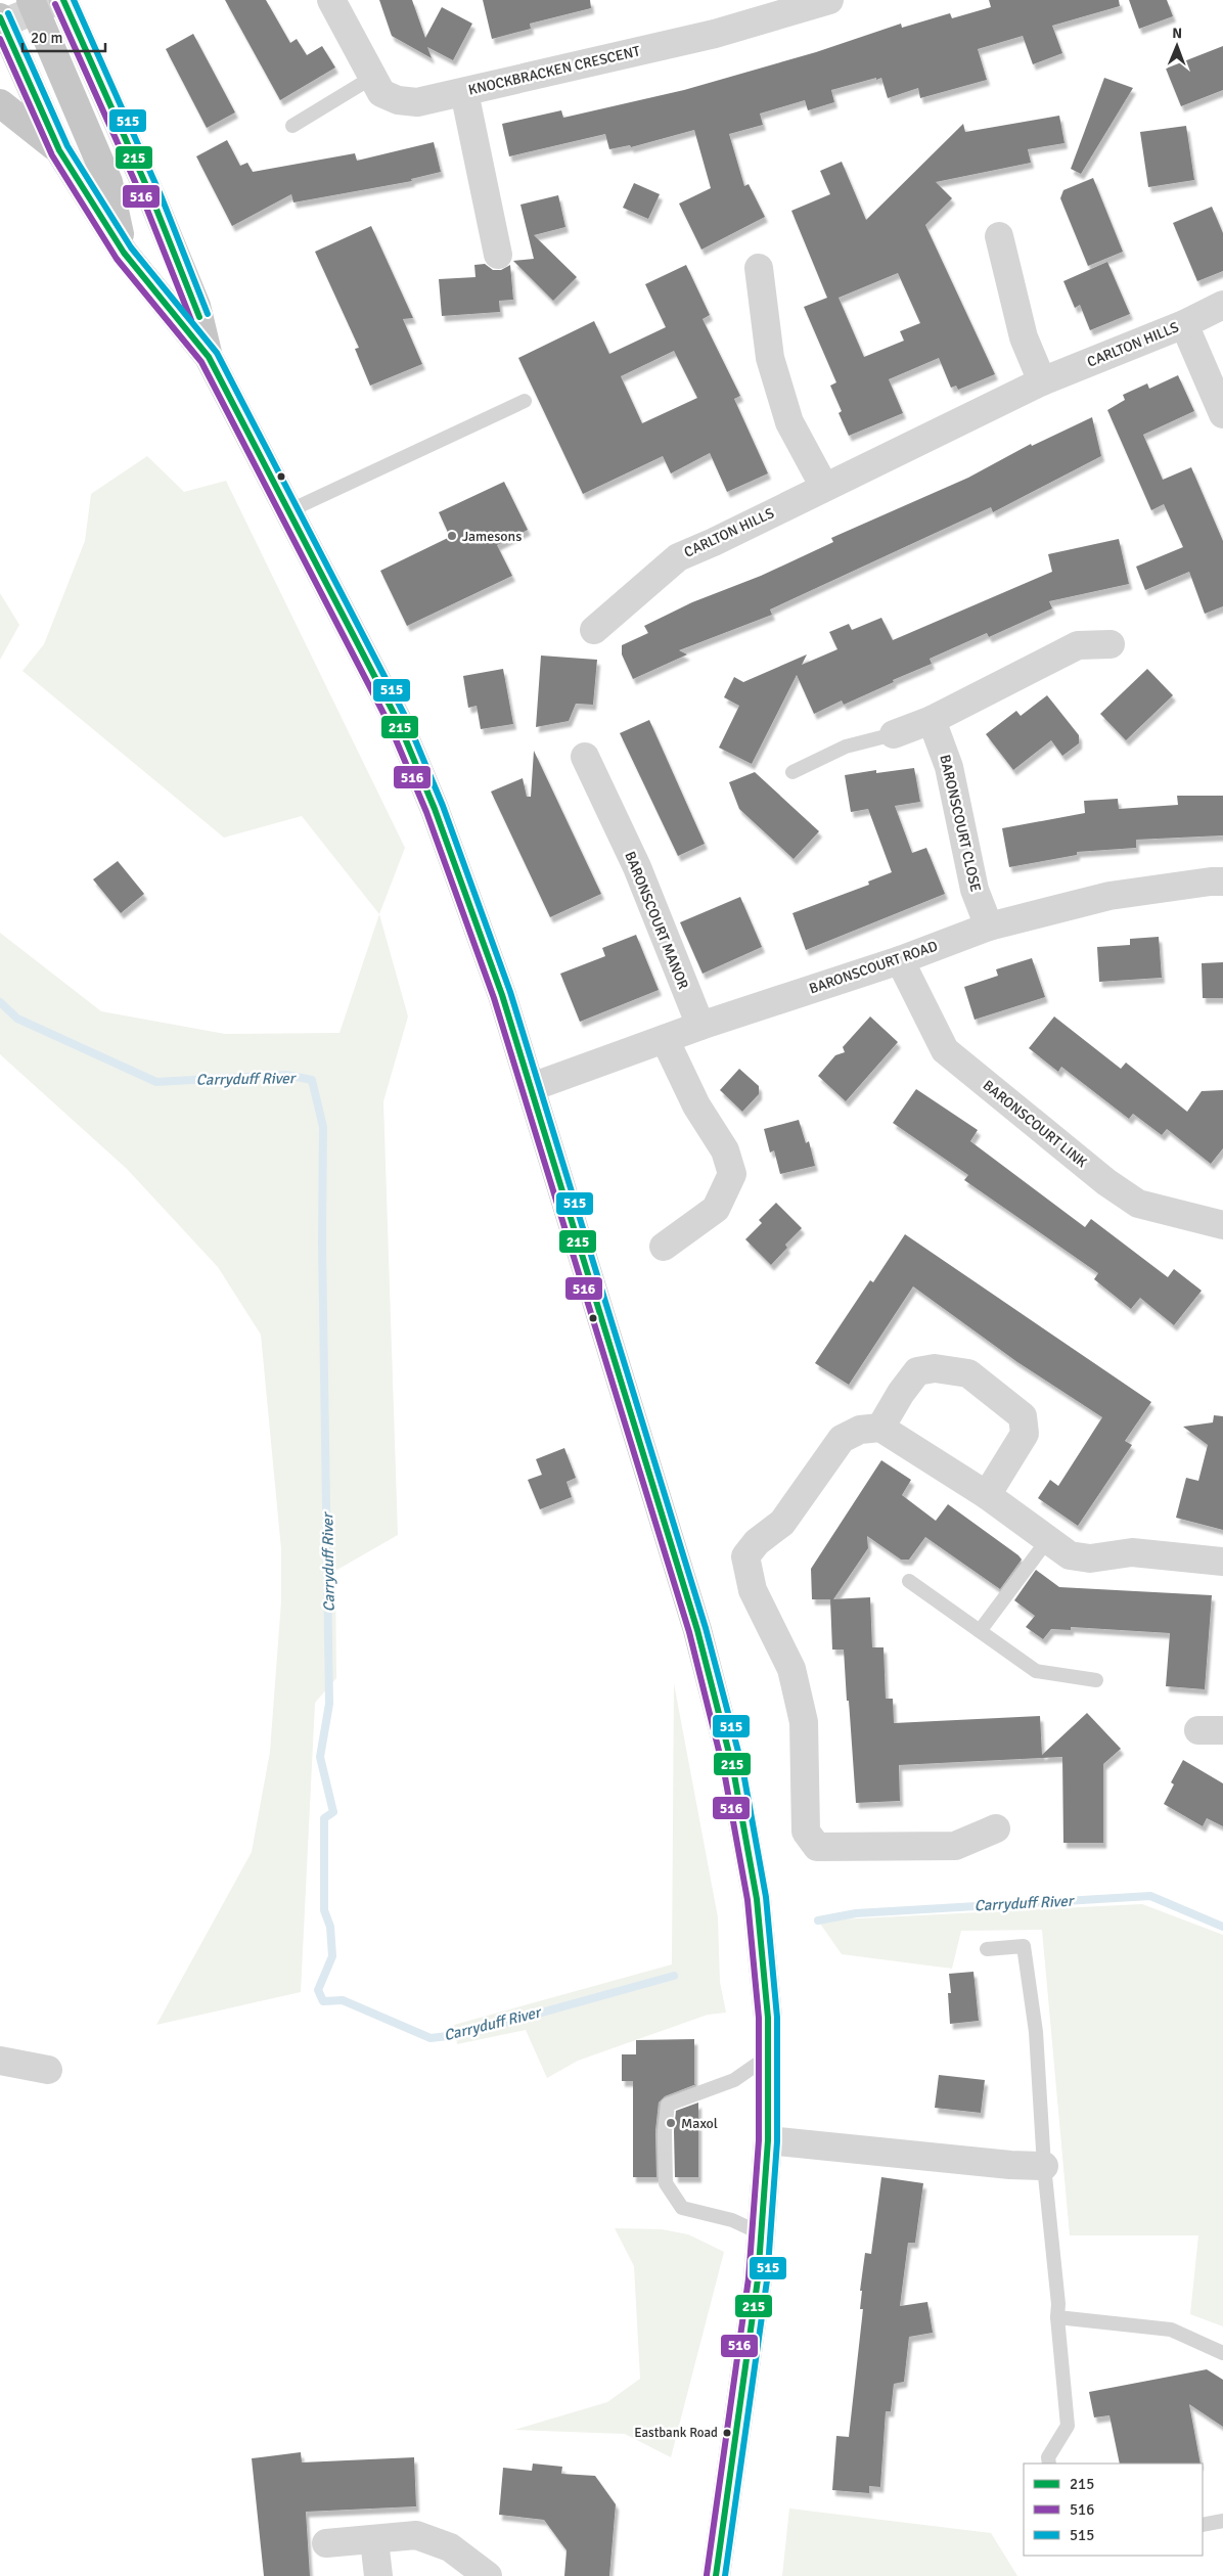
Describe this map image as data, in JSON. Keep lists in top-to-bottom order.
{
  "streets": {
    "street": [
      "KNOCKBRACKEN CRESCENT",
      "CARLTON HILLS",
      "BARONSCOURT CLOSE",
      "BARONSCOURT MANOR",
      "BARONSCOURT ROAD",
      "BARONSCOURT LINK"
    ]
  },
  "crossings": [
    ["BARONSCOURT CLOSE", "BARONSCOURT ROAD"],
    ["BARONSCOURT MANOR", "BARONSCOURT ROAD"],
    ["BARONSCOURT ROAD", "BARONSCOURT LINK"]
  ],
  "water": ["Carryduff River"],
  "places": ["Jamesons", "Maxol", "Eastbank Road"],
  "lines": ["transit line 215", "transit line 515", "transit line 516"],
  "legend": ["215", "516", "515"],
  "scale_bar": "20 m",
  "north": "top"
}
